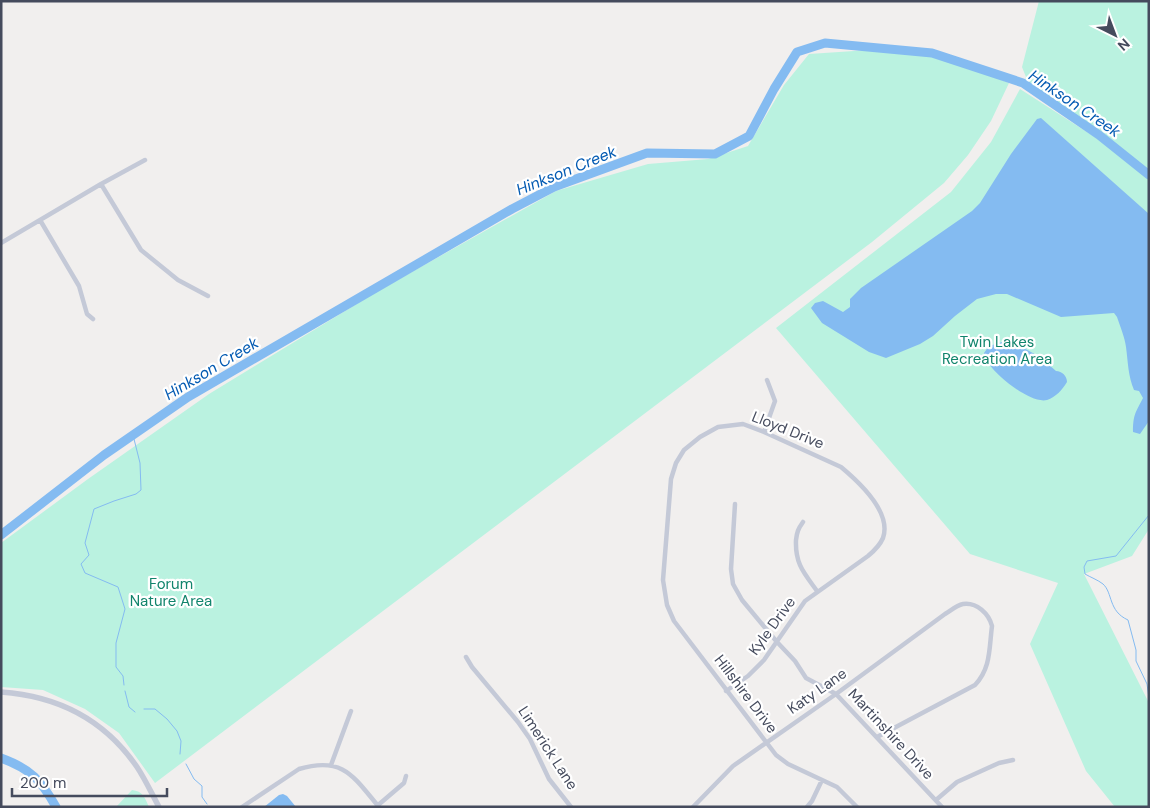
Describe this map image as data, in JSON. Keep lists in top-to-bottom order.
{
  "streets": {
    "street": [
      "Lloyd Drive",
      "Kyle Drive",
      "Katy Lane",
      "Hillshire Drive",
      "Martinshire Drive",
      "Limerick Lane"
    ]
  },
  "crossings": [
    ["Lloyd Drive", "Kyle Drive"],
    ["Lloyd Drive", "Hillshire Drive"],
    ["Kyle Drive", "Hillshire Drive"],
    ["Kyle Drive", "Martinshire Drive"],
    ["Katy Lane", "Hillshire Drive"],
    ["Katy Lane", "Martinshire Drive"]
  ],
  "water": ["Hinkson Creek"],
  "parks": ["Twin Lakes Recreation Area", "Forum Nature Area"],
  "scale_bar": "200 m",
  "north": "bottom right"
}
